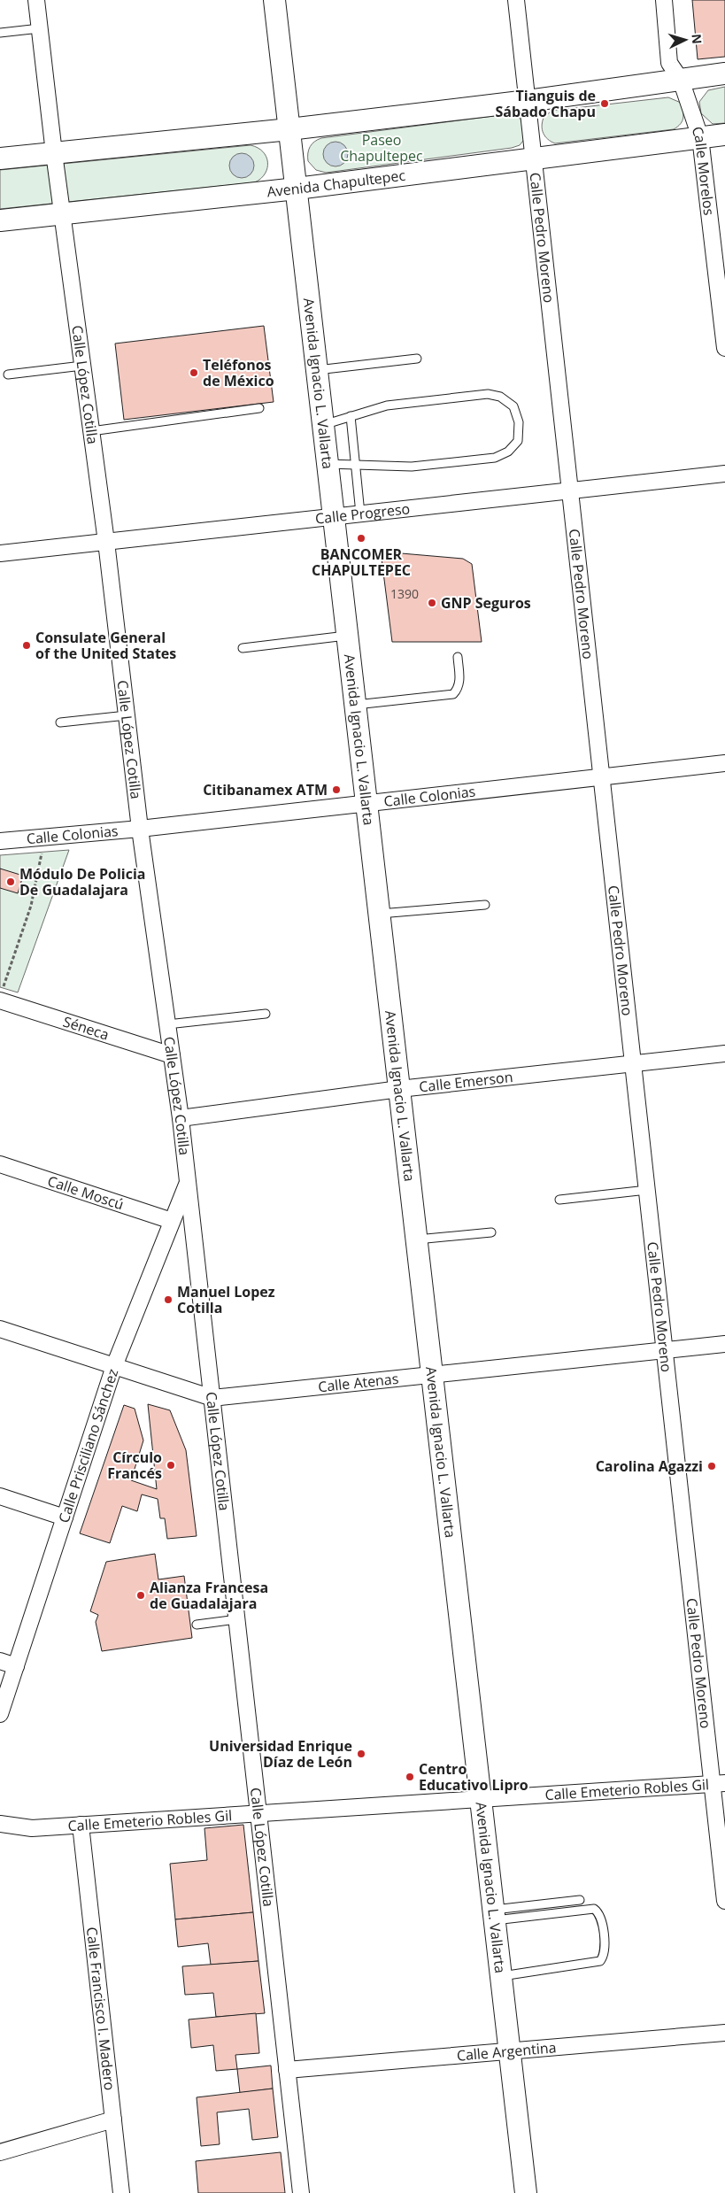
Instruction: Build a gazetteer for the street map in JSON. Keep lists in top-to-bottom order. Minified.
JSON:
{"streets":{"main road":["Avenida Chapultepec","Avenida Ignacio L. Vallarta"],"street":["Calle Morelos","Calle Pedro Moreno","Calle López Cotilla","Calle Progreso","Calle Colonias","Séneca","Calle Emerson","Calle Moscú","Calle Atenas","Calle Prisciliano Sánchez","Calle Emeterio Robles Gil","Calle Francisco I. Madero","Calle Argentina"]},"crossings":[["Calle Morelos","Avenida Chapultepec"],["Avenida Chapultepec","Calle Pedro Moreno"],["Avenida Chapultepec","Calle López Cotilla"],["Avenida Chapultepec","Avenida Ignacio L. Vallarta"],["Calle Pedro Moreno","Calle Progreso"],["Calle Pedro Moreno","Calle Colonias"],["Calle Pedro Moreno","Calle Emerson"],["Calle Pedro Moreno","Calle Atenas"],["Calle Pedro Moreno","Calle Emeterio Robles Gil"],["Calle López Cotilla","Calle Progreso"],["Calle López Cotilla","Calle Colonias"],["Calle López Cotilla","Séneca"],["Calle López Cotilla","Calle Emerson"],["Calle López Cotilla","Calle Atenas"],["Calle López Cotilla","Calle Prisciliano Sánchez"],["Calle López Cotilla","Calle Emeterio Robles Gil"],["Calle López Cotilla","Calle Argentina"],["Avenida Ignacio L. Vallarta","Calle Progreso"],["Avenida Ignacio L. Vallarta","Calle Colonias"],["Avenida Ignacio L. Vallarta","Calle Emerson"],["Avenida Ignacio L. Vallarta","Calle Atenas"],["Avenida Ignacio L. Vallarta","Calle Emeterio Robles Gil"],["Avenida Ignacio L. Vallarta","Calle Argentina"],["Calle Moscú","Calle Prisciliano Sánchez"],["Calle Atenas","Calle Prisciliano Sánchez"],["Calle Emeterio Robles Gil","Calle Francisco I. Madero"]],"parks":["Paseo Chapultepec"],"places":["Tianguis de Sábado Chapu","Teléfonos de México","BANCOMER CHAPULTEPEC","GNP Seguros","Consulate General of the United States","Citibanamex ATM","Módulo De Policia De Guadalajara","Manuel Lopez Cotilla","Círculo Francés","Carolina Agazzi","Alianza Francesa de Guadalajara","Universidad Enrique Díaz de León","Centro Educativo Lipro"],"house_numbers":["1390"],"north":"right"}
